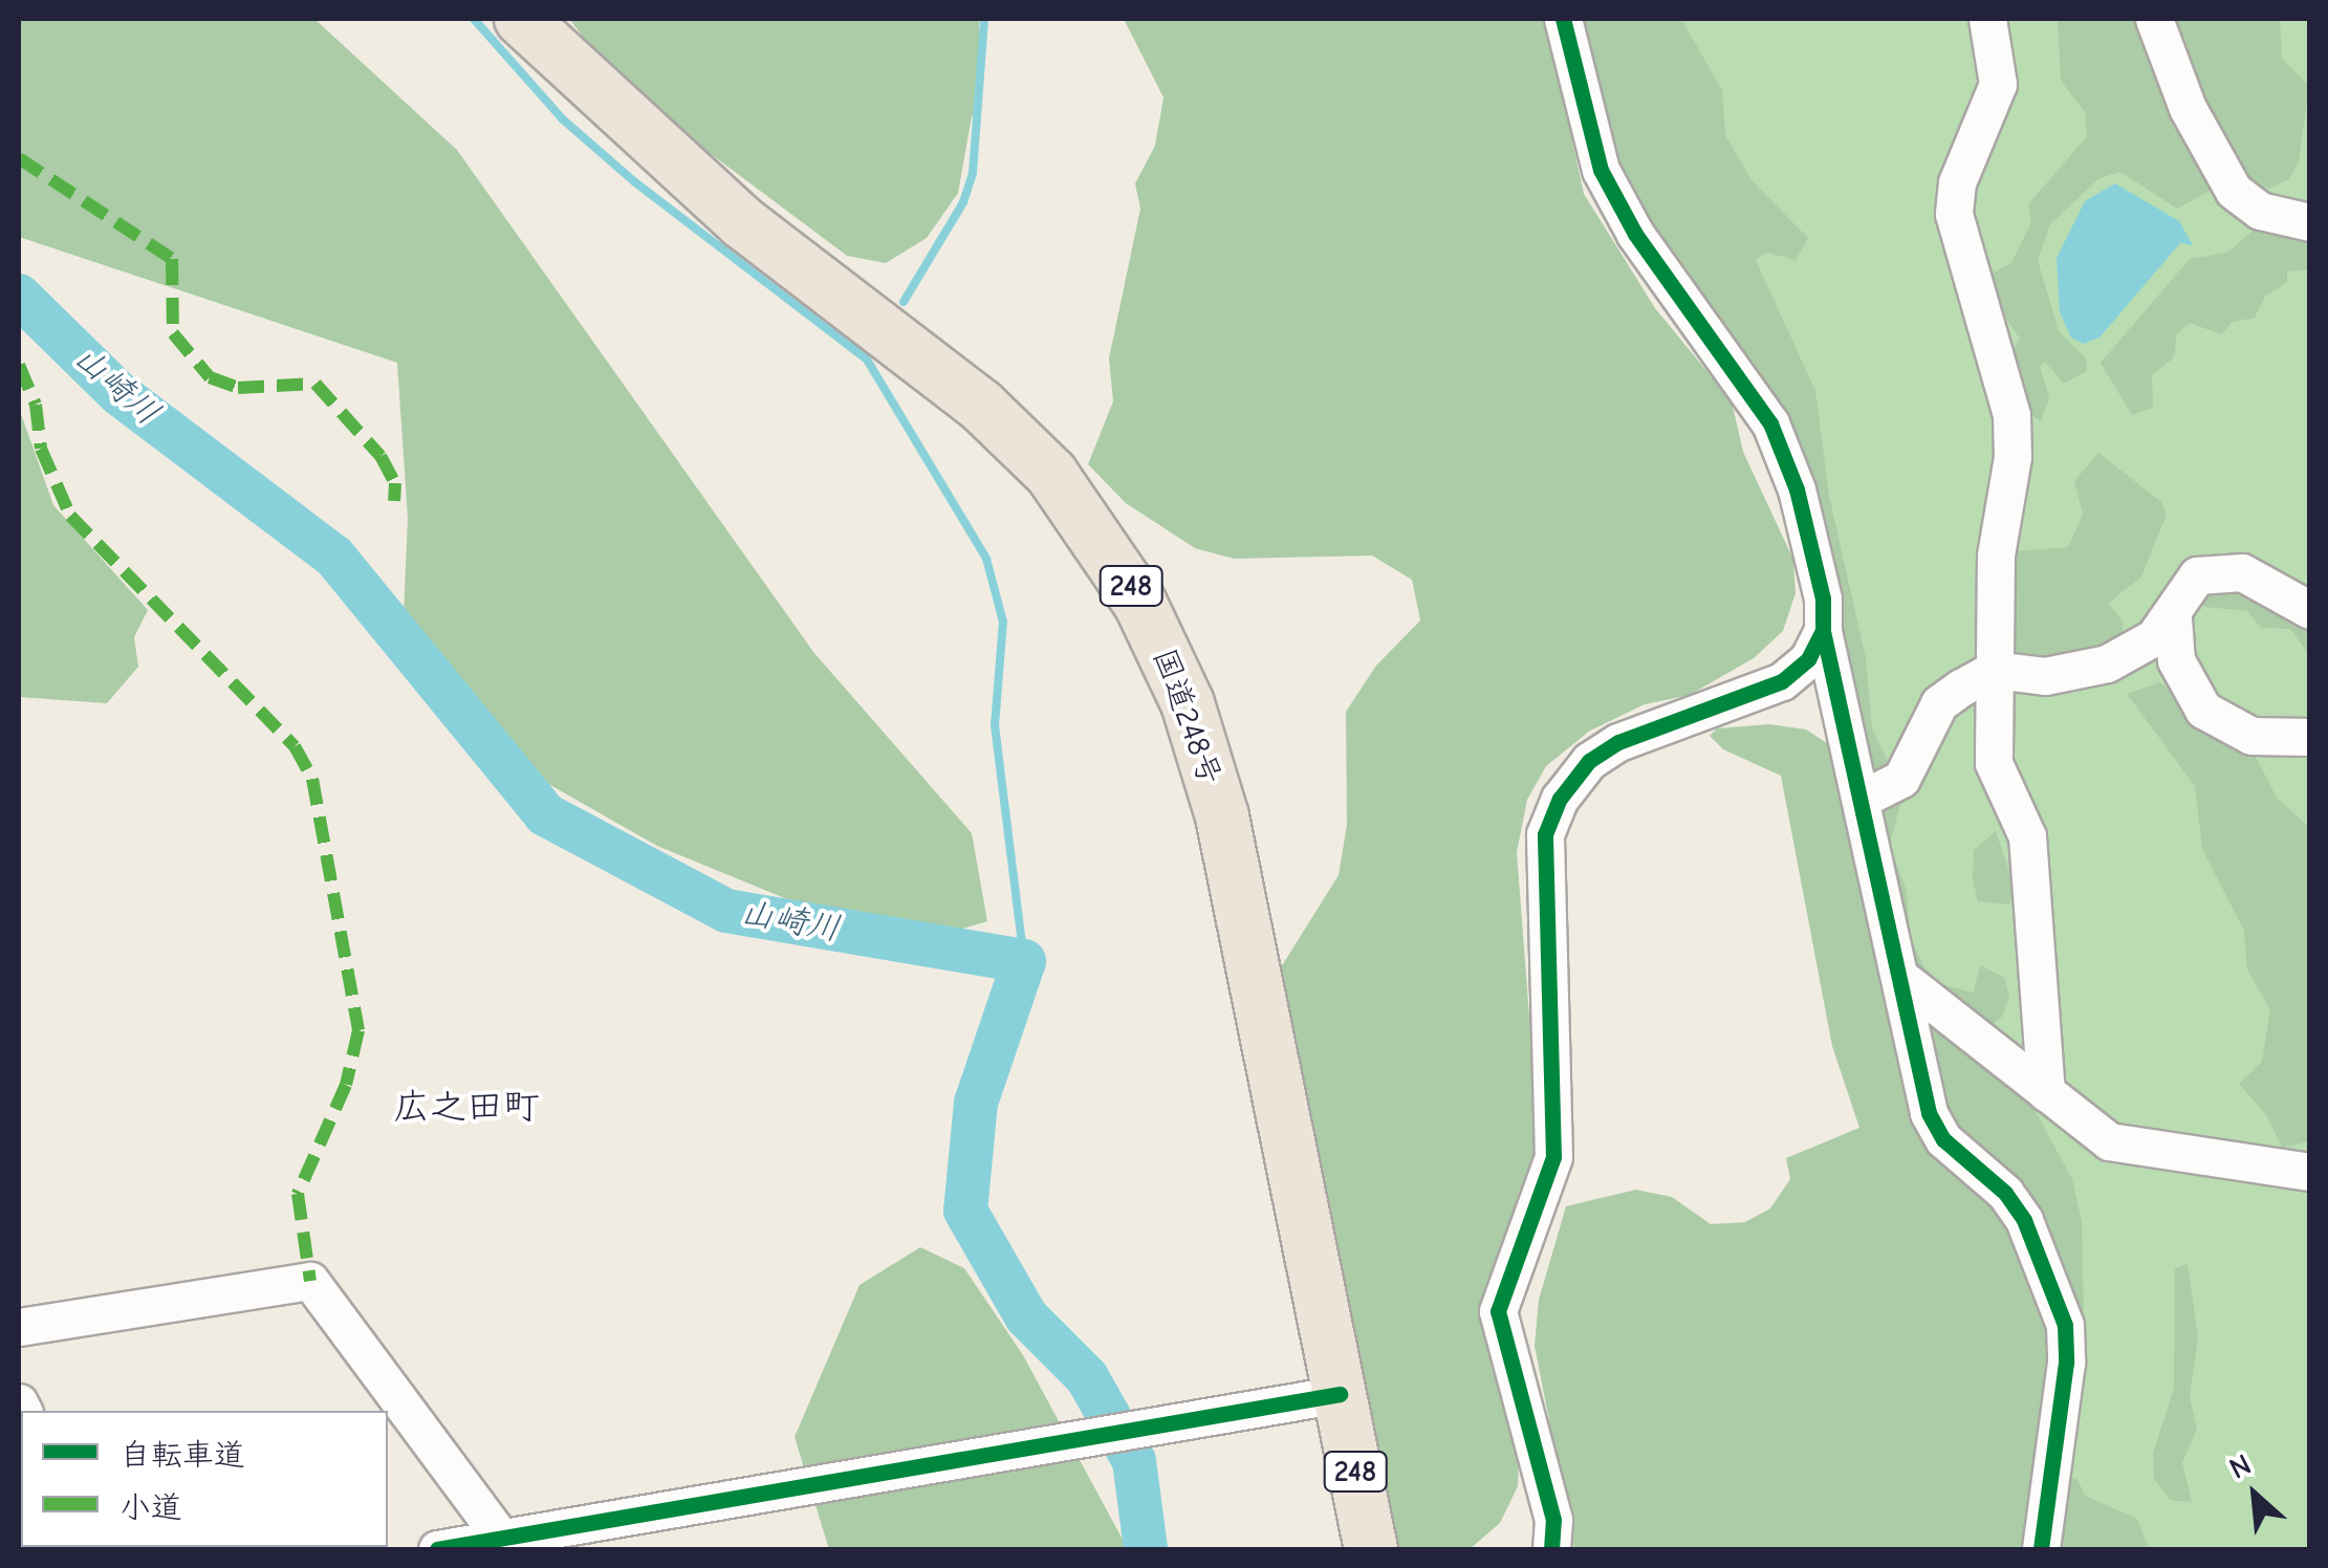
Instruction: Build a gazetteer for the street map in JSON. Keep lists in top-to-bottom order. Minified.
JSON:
{"streets":{"highway":["248","国道248号"]},"districts":["広之田町"],"water":["山崎川"],"legend":["自転車道","小道"],"north":"top left"}
